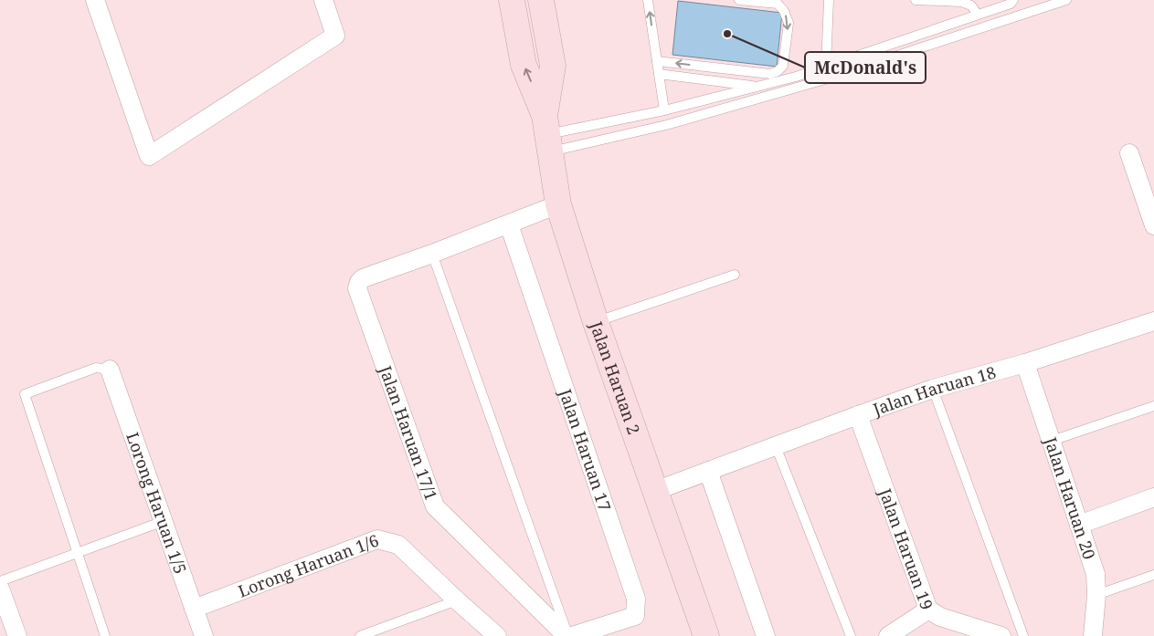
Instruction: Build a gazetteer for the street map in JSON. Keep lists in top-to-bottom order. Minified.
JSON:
{"streets":{"main road":["Jalan Haruan 2"],"street":["Jalan Haruan 18","Jalan Haruan 17/1","Jalan Haruan 17","Jalan Haruan 20","Lorong Haruan 1/5","Jalan Haruan 19","Lorong Haruan 1/6"]},"crossings":[["Jalan Haruan 2","Jalan Haruan 18"],["Jalan Haruan 18","Jalan Haruan 20"],["Jalan Haruan 18","Jalan Haruan 19"],["Lorong Haruan 1/5","Lorong Haruan 1/6"]],"places":["McDonald's"]}
